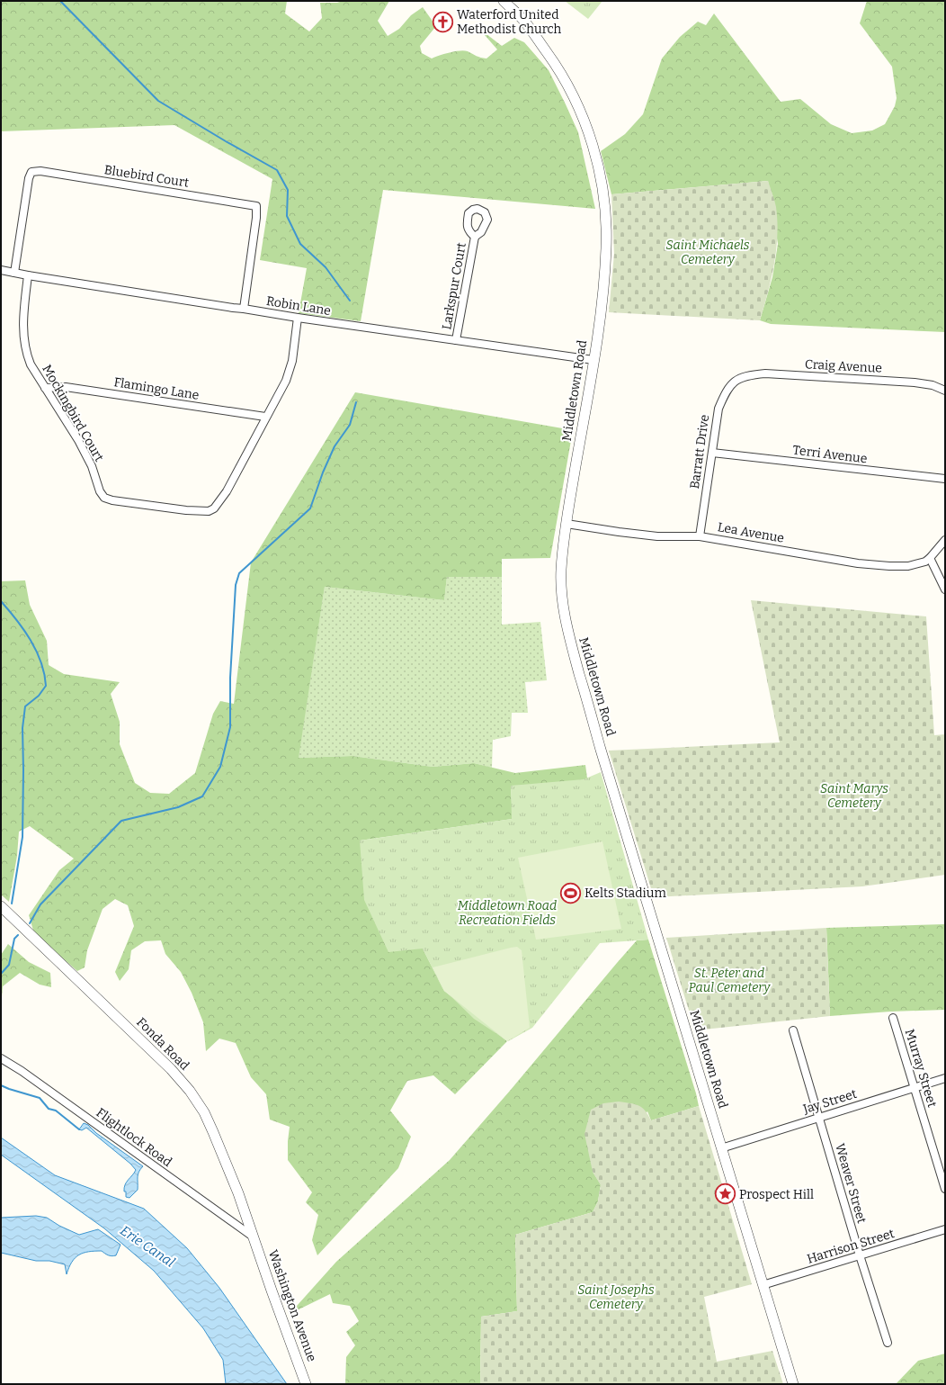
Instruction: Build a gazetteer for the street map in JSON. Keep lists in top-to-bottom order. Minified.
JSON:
{"streets":{"street":["Bluebird Court","Larkspur Court","Robin Lane","Craig Avenue","Flamingo Lane","Middletown Road","Mockingbird Court","Barratt Drive","Terri Avenue","Lea Avenue","Fonda Road","Murray Street","Jay Street","Flightlock Road","Weaver Street","Harrison Street","Washington Avenue"]},"crossings":[["Bluebird Court","Robin Lane"],["Larkspur Court","Robin Lane"],["Robin Lane","Middletown Road"],["Robin Lane","Mockingbird Court"],["Craig Avenue","Barratt Drive"],["Flamingo Lane","Mockingbird Court"],["Middletown Road","Lea Avenue"],["Middletown Road","Jay Street"],["Middletown Road","Harrison Street"],["Barratt Drive","Terri Avenue"],["Barratt Drive","Lea Avenue"],["Fonda Road","Flightlock Road"],["Fonda Road","Washington Avenue"],["Murray Street","Jay Street"],["Jay Street","Weaver Street"],["Flightlock Road","Washington Avenue"],["Weaver Street","Harrison Street"]],"water":["Erie Canal"],"parks":["Saint Michaels Cemetery","Saint Marys Cemetery","Middletown Road Recreation Fields","St. Peter and Paul Cemetery","Saint Josephs Cemetery"],"places":{"church":["Waterford United Methodist Church"],"sports":["Kelts Stadium"],"place":["Prospect Hill"]}}
